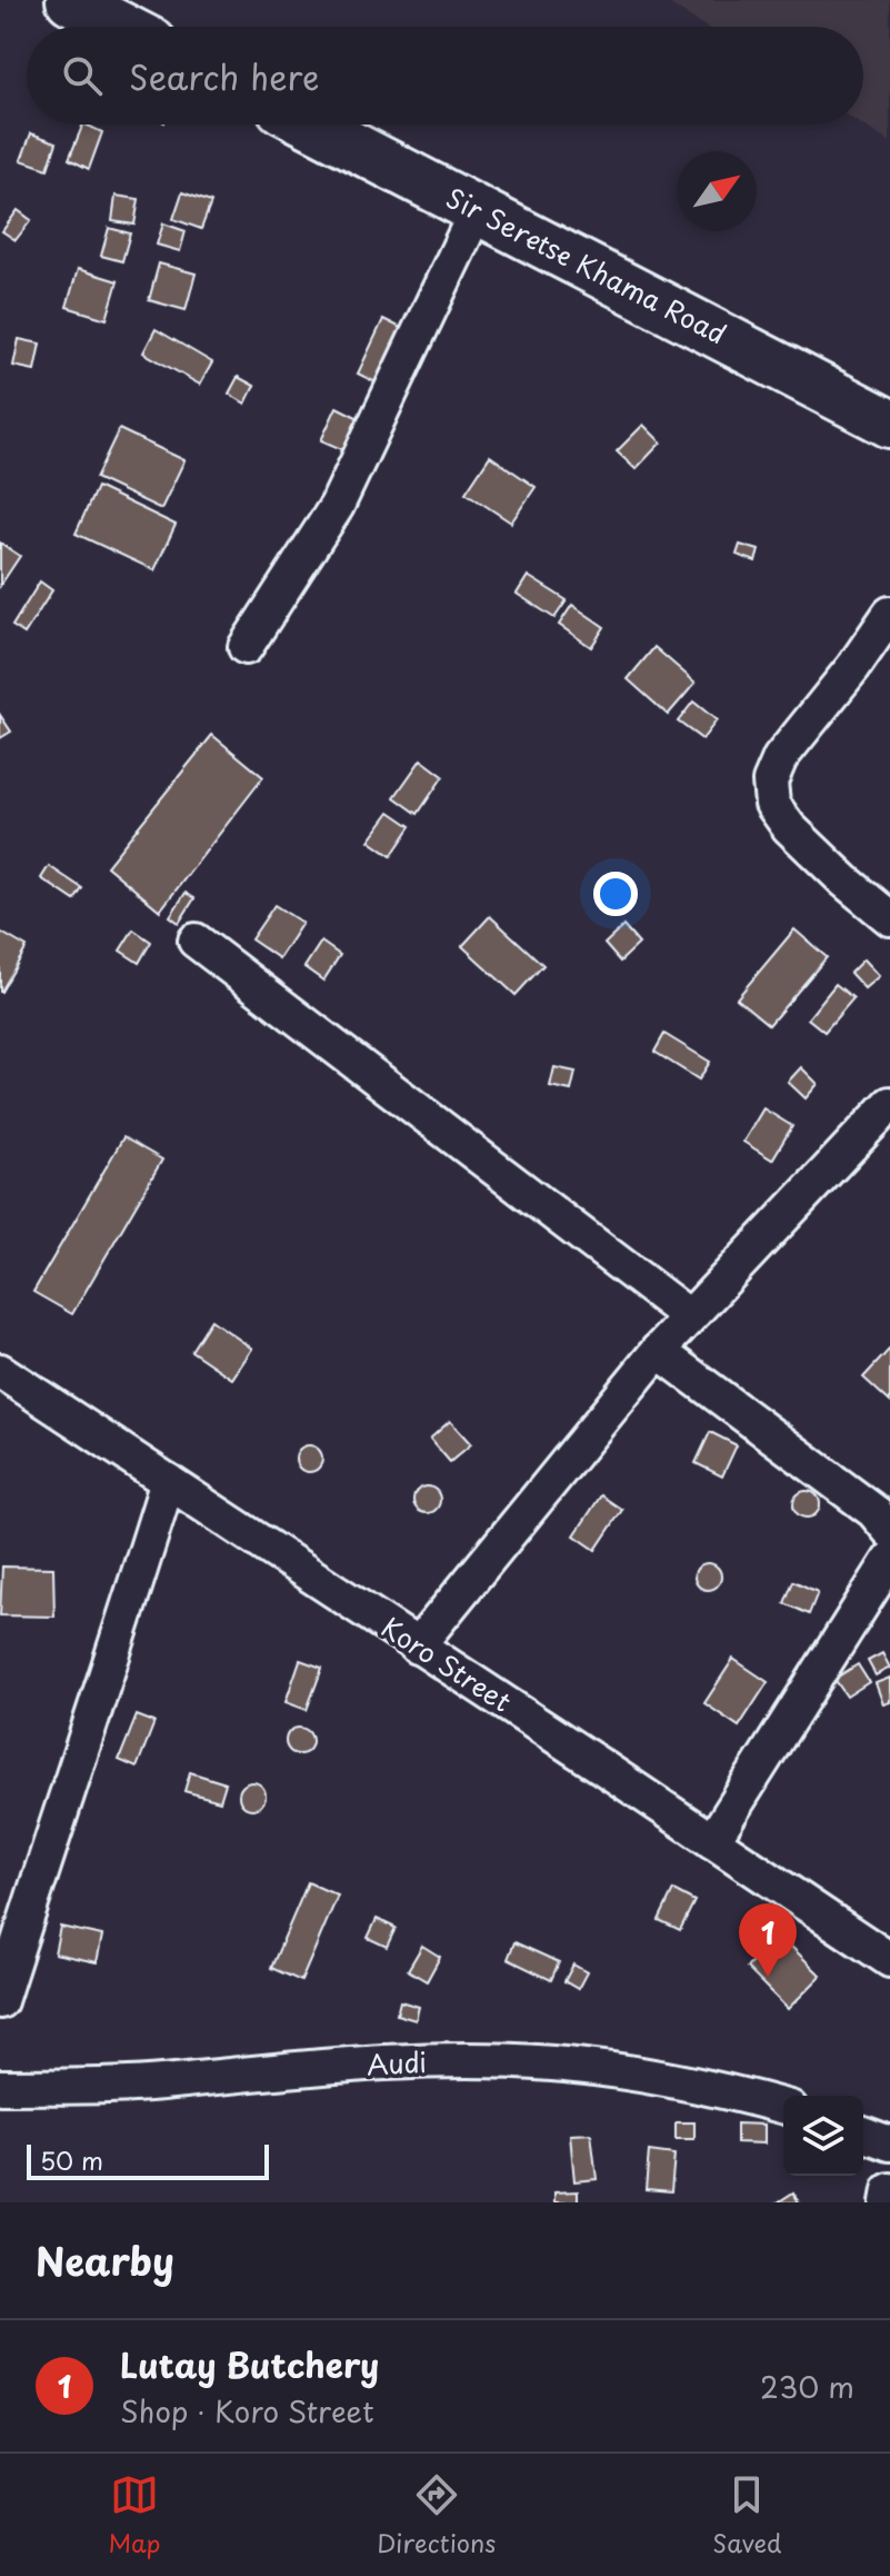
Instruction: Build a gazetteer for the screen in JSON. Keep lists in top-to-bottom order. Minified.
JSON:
{"streets":{"main road":["Sir Seretse Khama Road"],"street":["Koro Street","Audi"]},"scale_bar":"50 m","north":"top right","page":{"search":"Search here","pins":"1","scale":"50 m","heading":"Nearby","list":[{"mark":"1","name":"Lutay Butchery","note":"Shop · Koro Street","value":"230 m"}],"nav":["Map","Directions","Saved"]}}
